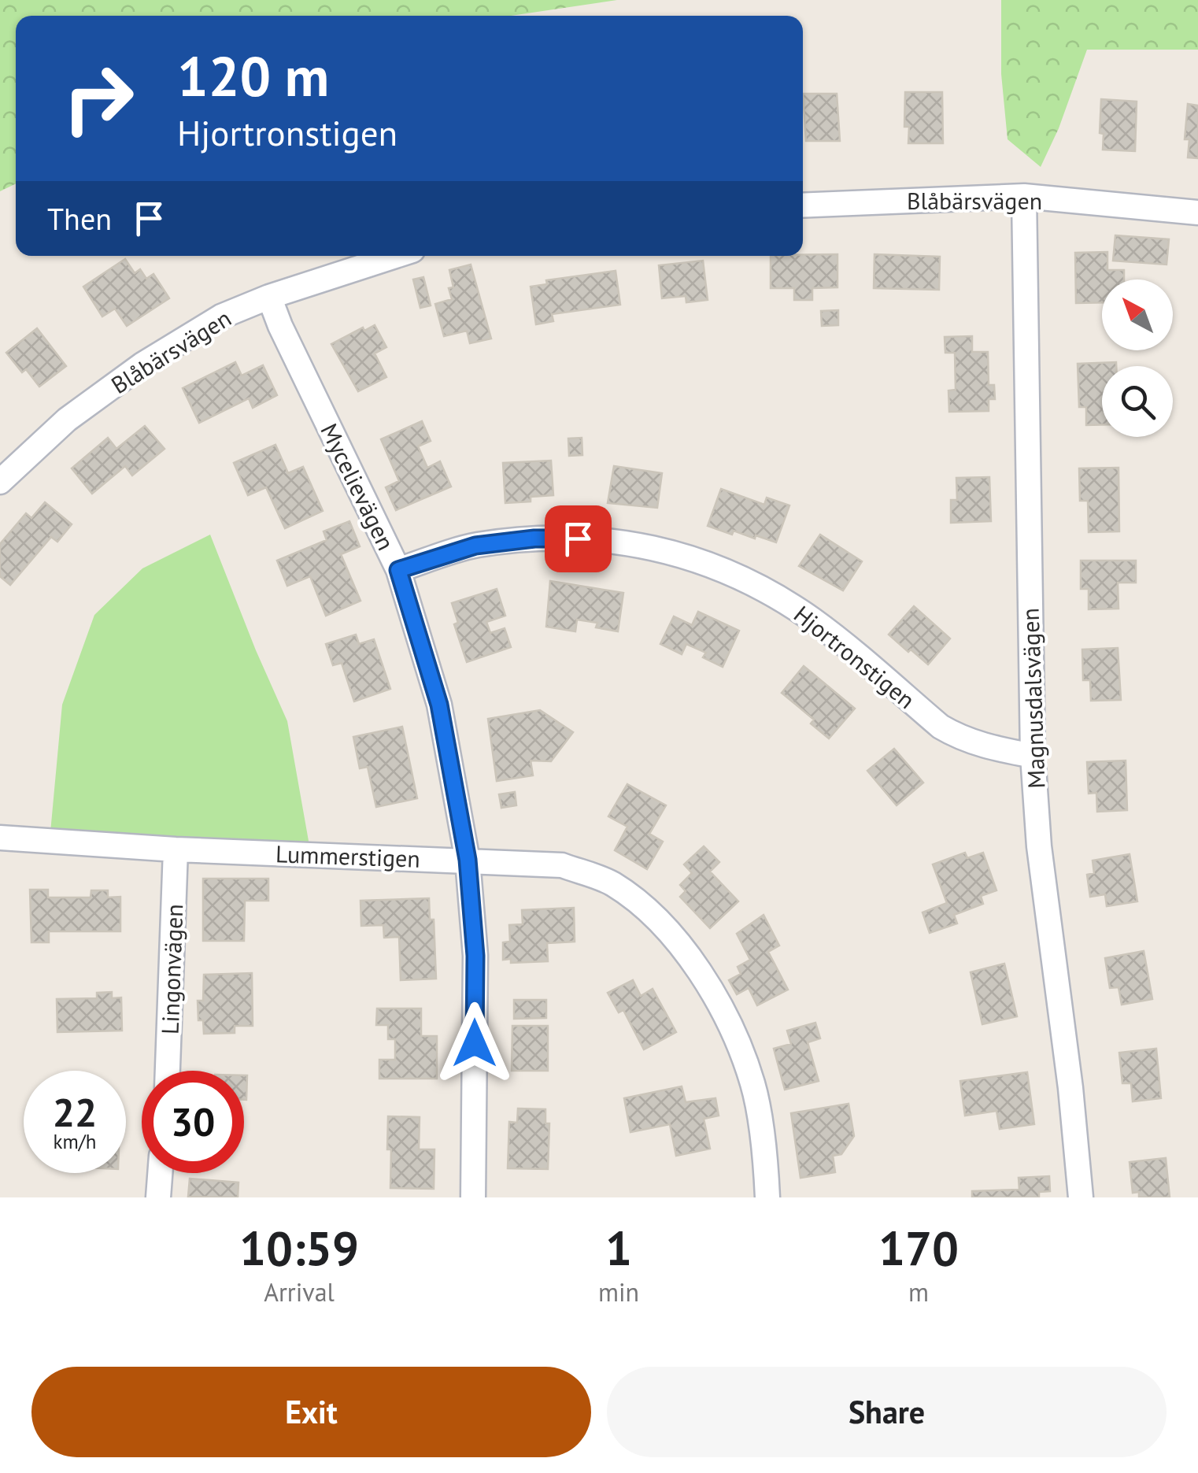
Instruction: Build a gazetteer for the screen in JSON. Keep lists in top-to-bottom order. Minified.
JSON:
{"streets":{"street":["Blåbärsvägen","Mycelievägen","Hjortronstigen","Magnusdalsvägen","Lummerstigen","Lingonvägen"]},"crossings":[["Blåbärsvägen","Mycelievägen"],["Blåbärsvägen","Magnusdalsvägen"],["Mycelievägen","Hjortronstigen"],["Mycelievägen","Lummerstigen"],["Hjortronstigen","Magnusdalsvägen"],["Lummerstigen","Lingonvägen"]],"north":"top left","page":{"turn":["120 m","Hjortronstigen"],"then":"Then","speed":"22 km/h","limit":"30","eta":["10:59","Arrival","1","min","170","m"],"buttons":["Exit","Share"]}}
